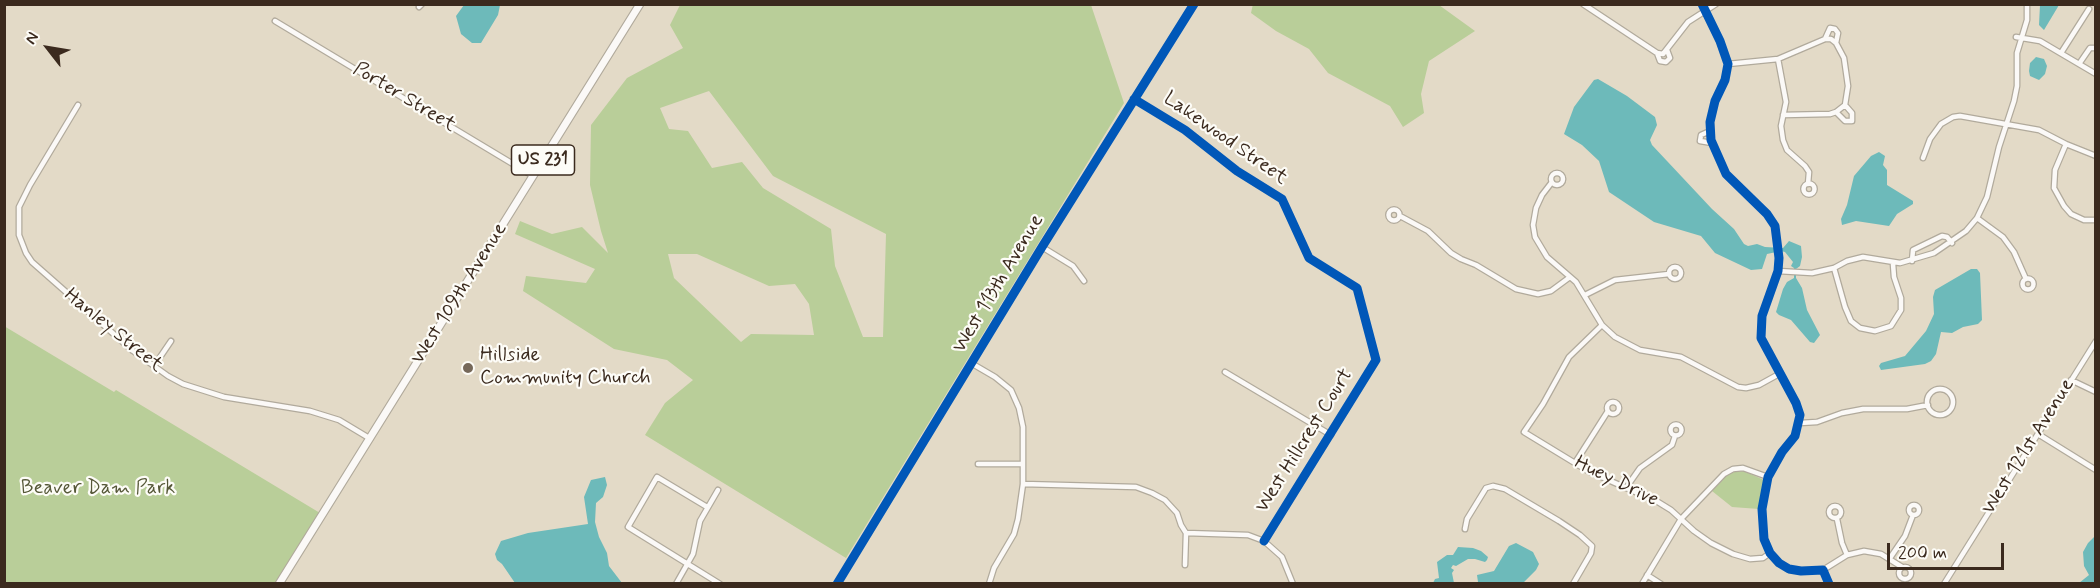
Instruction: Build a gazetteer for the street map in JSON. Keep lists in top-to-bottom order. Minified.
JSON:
{"streets":{"main road":["US 231","West 109th Avenue"],"street":["Porter Street","Lakewood Street","West 113th Avenue","Hanley Street","West Hillcrest Court","West 121st Avenue","Huey Drive"]},"crossings":[["Porter Street","West 109th Avenue"],["Lakewood Street","West 113th Avenue"],["Lakewood Street","West Hillcrest Court"],["West 109th Avenue","Hanley Street"]],"parks":["Beaver Dam Park"],"places":["Hillside Community Church"],"scale_bar":"200 m","north":"top left"}
